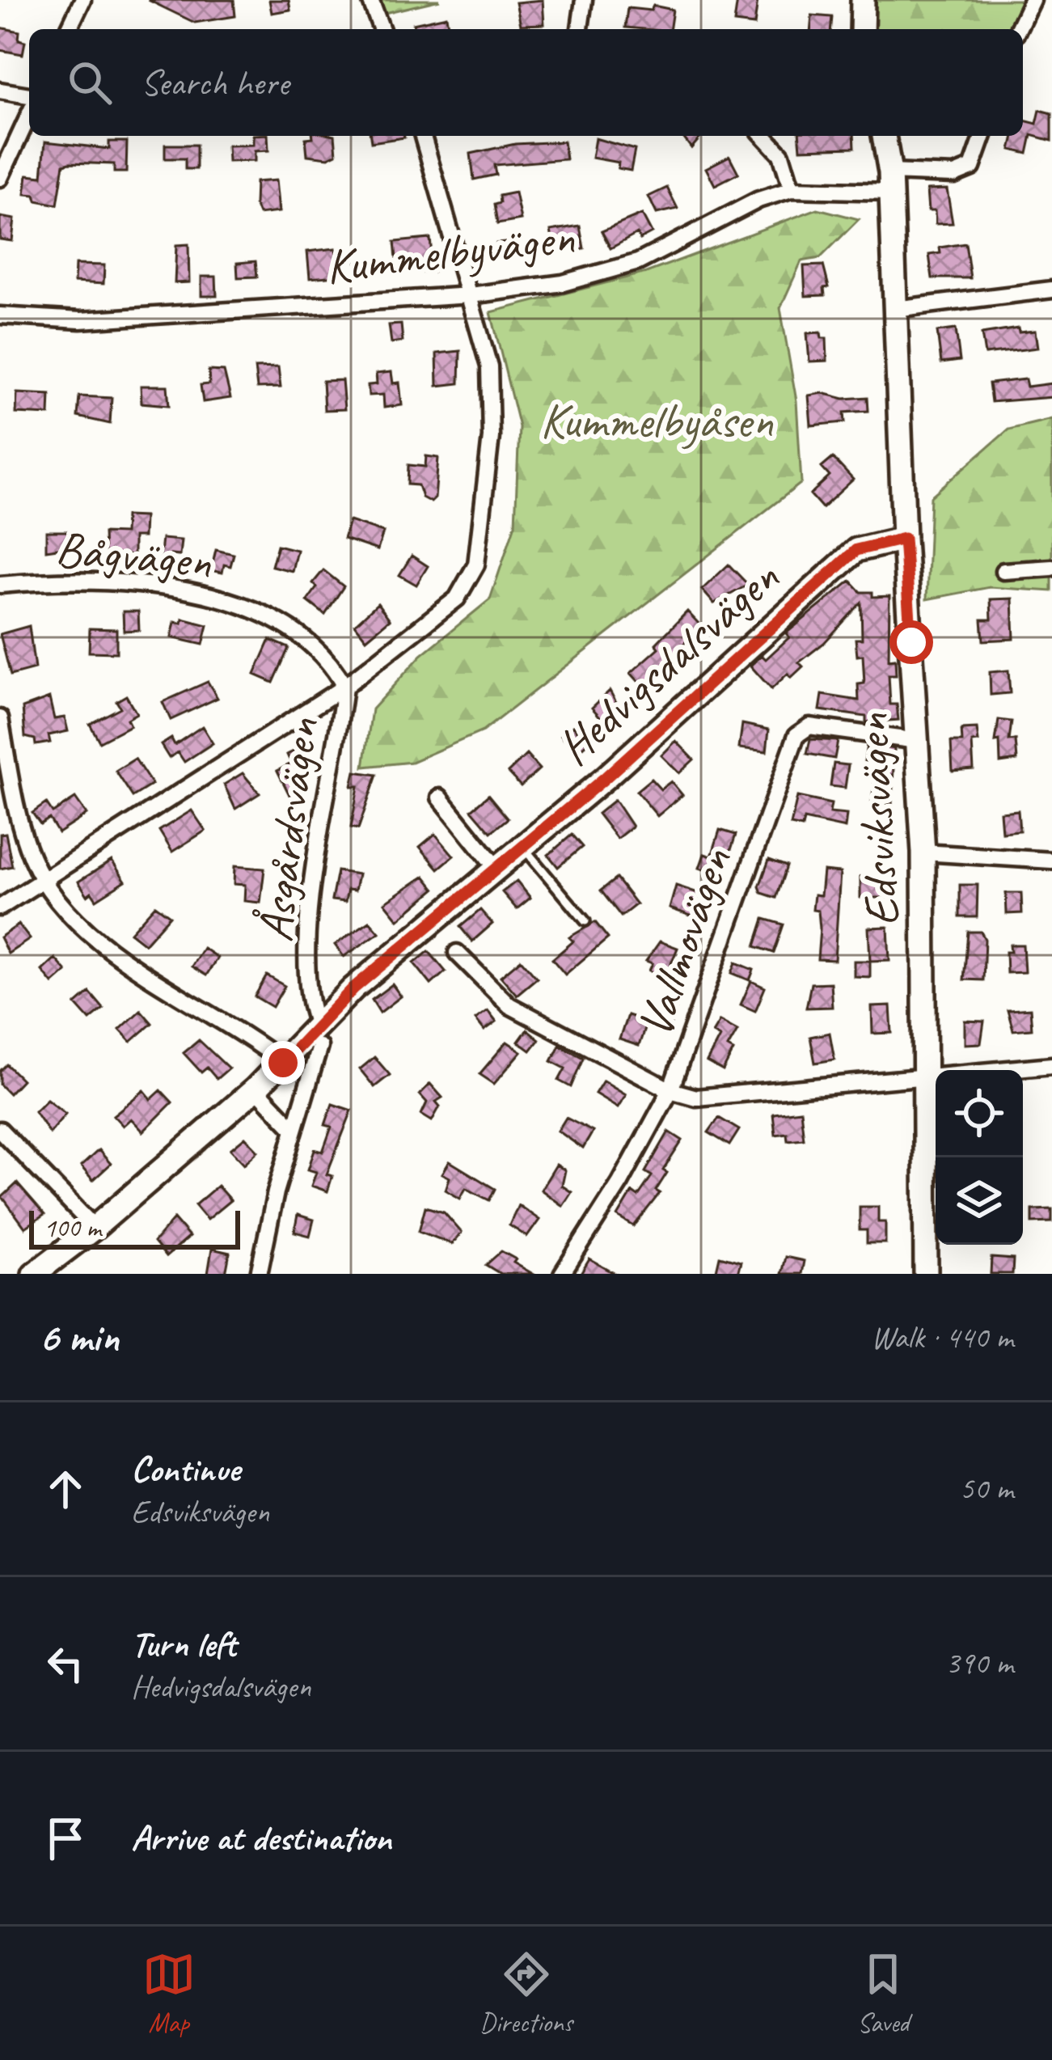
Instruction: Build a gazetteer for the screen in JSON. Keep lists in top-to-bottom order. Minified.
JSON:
{"streets":{"street":["Kummelbyvägen","Bågvägen","Hedvigsdalsvägen","Edsviksvägen","Åsgårdsvägen","Vallmovägen"]},"crossings":[["Kummelbyvägen","Edsviksvägen"],["Kummelbyvägen","Åsgårdsvägen"],["Bågvägen","Åsgårdsvägen"],["Hedvigsdalsvägen","Edsviksvägen"],["Hedvigsdalsvägen","Åsgårdsvägen"],["Edsviksvägen","Vallmovägen"]],"parks":["Kummelbyåsen"],"scale_bar":"100 m","page":{"search":"Search here","scale":"100 m","heading":["6 min","Walk · 440 m"],"list":[["Continue","Edsviksvägen","50 m"],["Turn left","Hedvigsdalsvägen","390 m"],"Arrive at destination"],"nav":["Map","Directions","Saved"]}}
